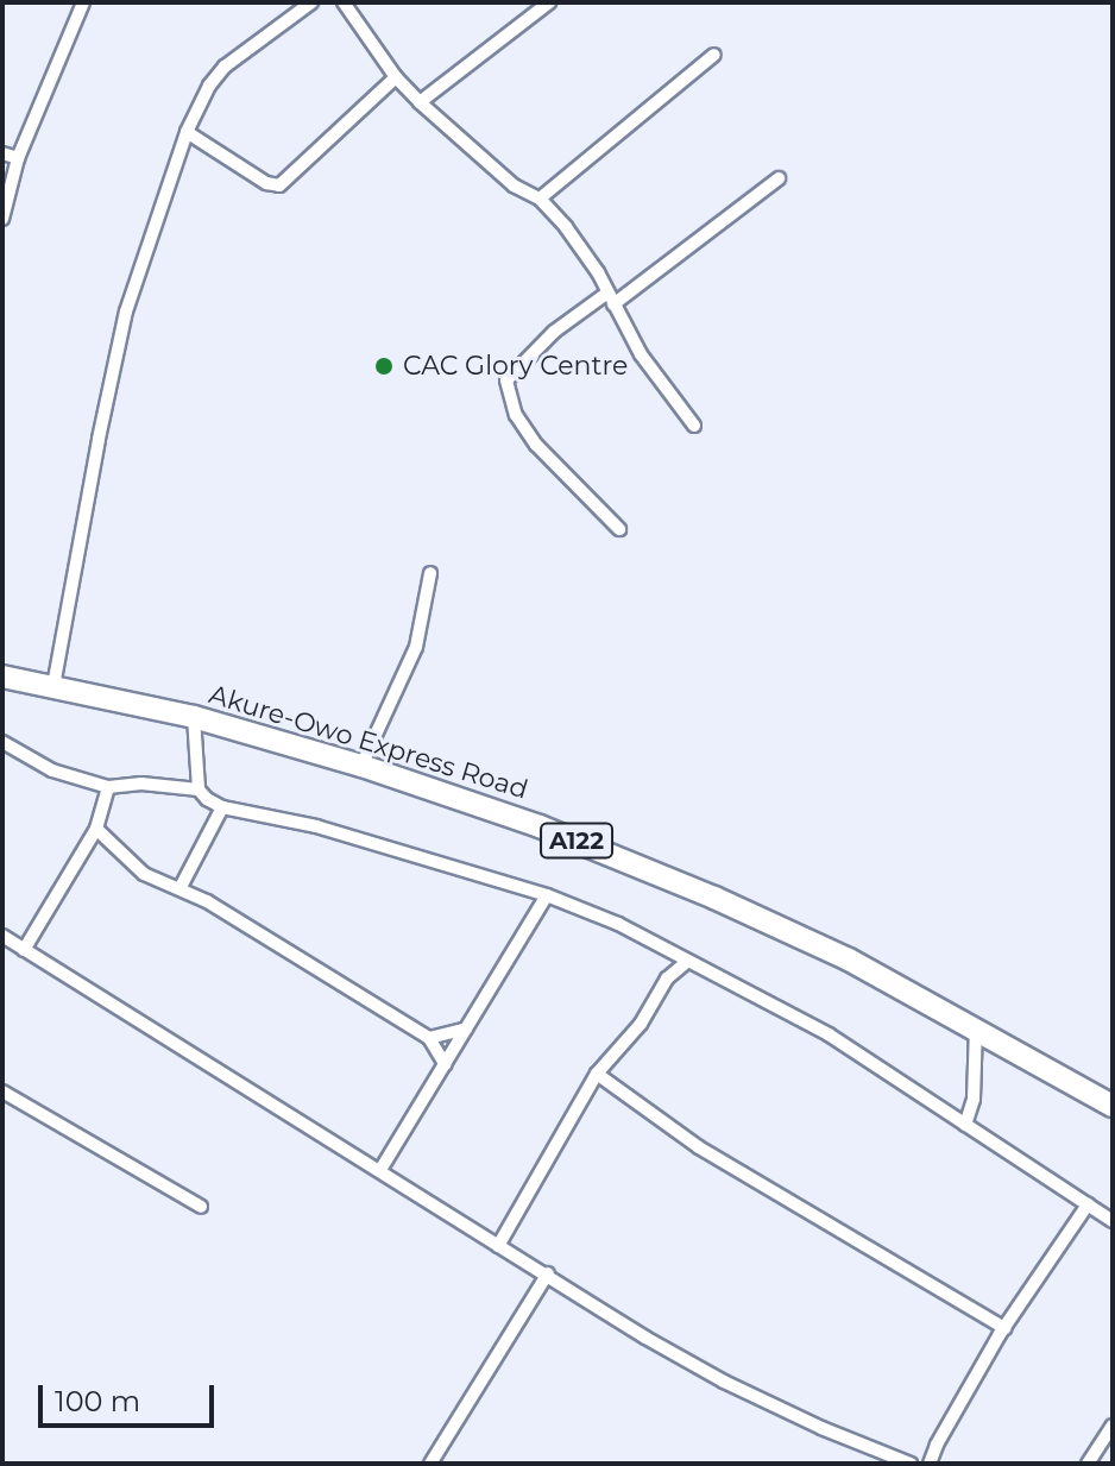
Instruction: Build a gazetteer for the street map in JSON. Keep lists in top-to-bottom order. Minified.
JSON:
{"streets":{"highway":["Akure-Owo Express Road","A122"]},"places":["CAC Glory Centre"],"scale_bar":"100 m"}
